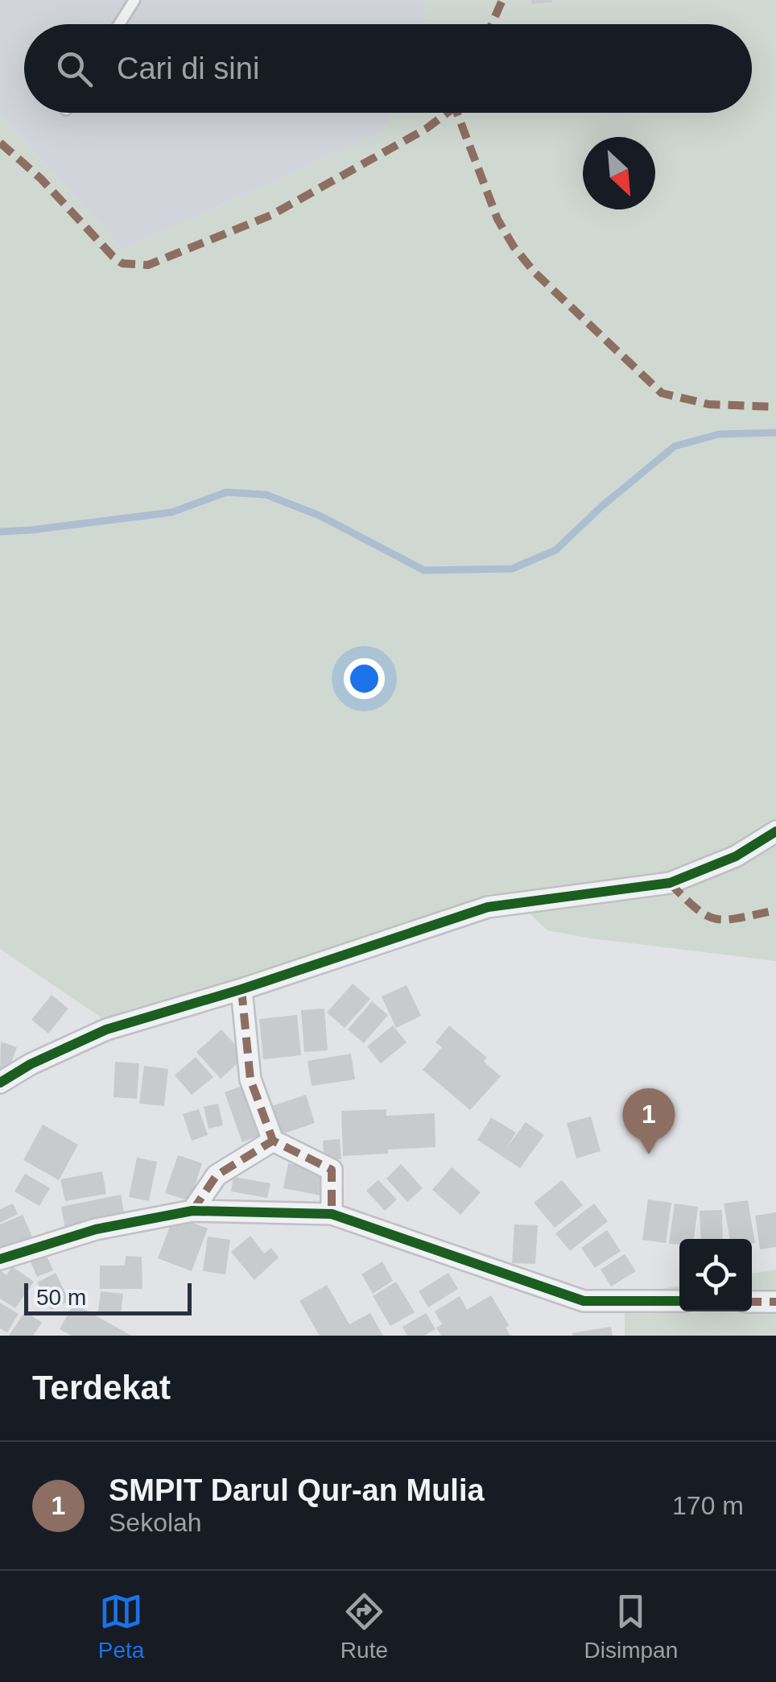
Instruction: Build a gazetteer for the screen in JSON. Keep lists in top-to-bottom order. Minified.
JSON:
{"scale_bar":"50 m","north":"bottom right","page":{"search":"Cari di sini","pins":"1","scale":"50 m","heading":"Terdekat","list":[{"mark":"1","name":"SMPIT Darul Qur-an Mulia","note":"Sekolah","value":"170 m"}],"nav":["Peta","Rute","Disimpan"]}}
